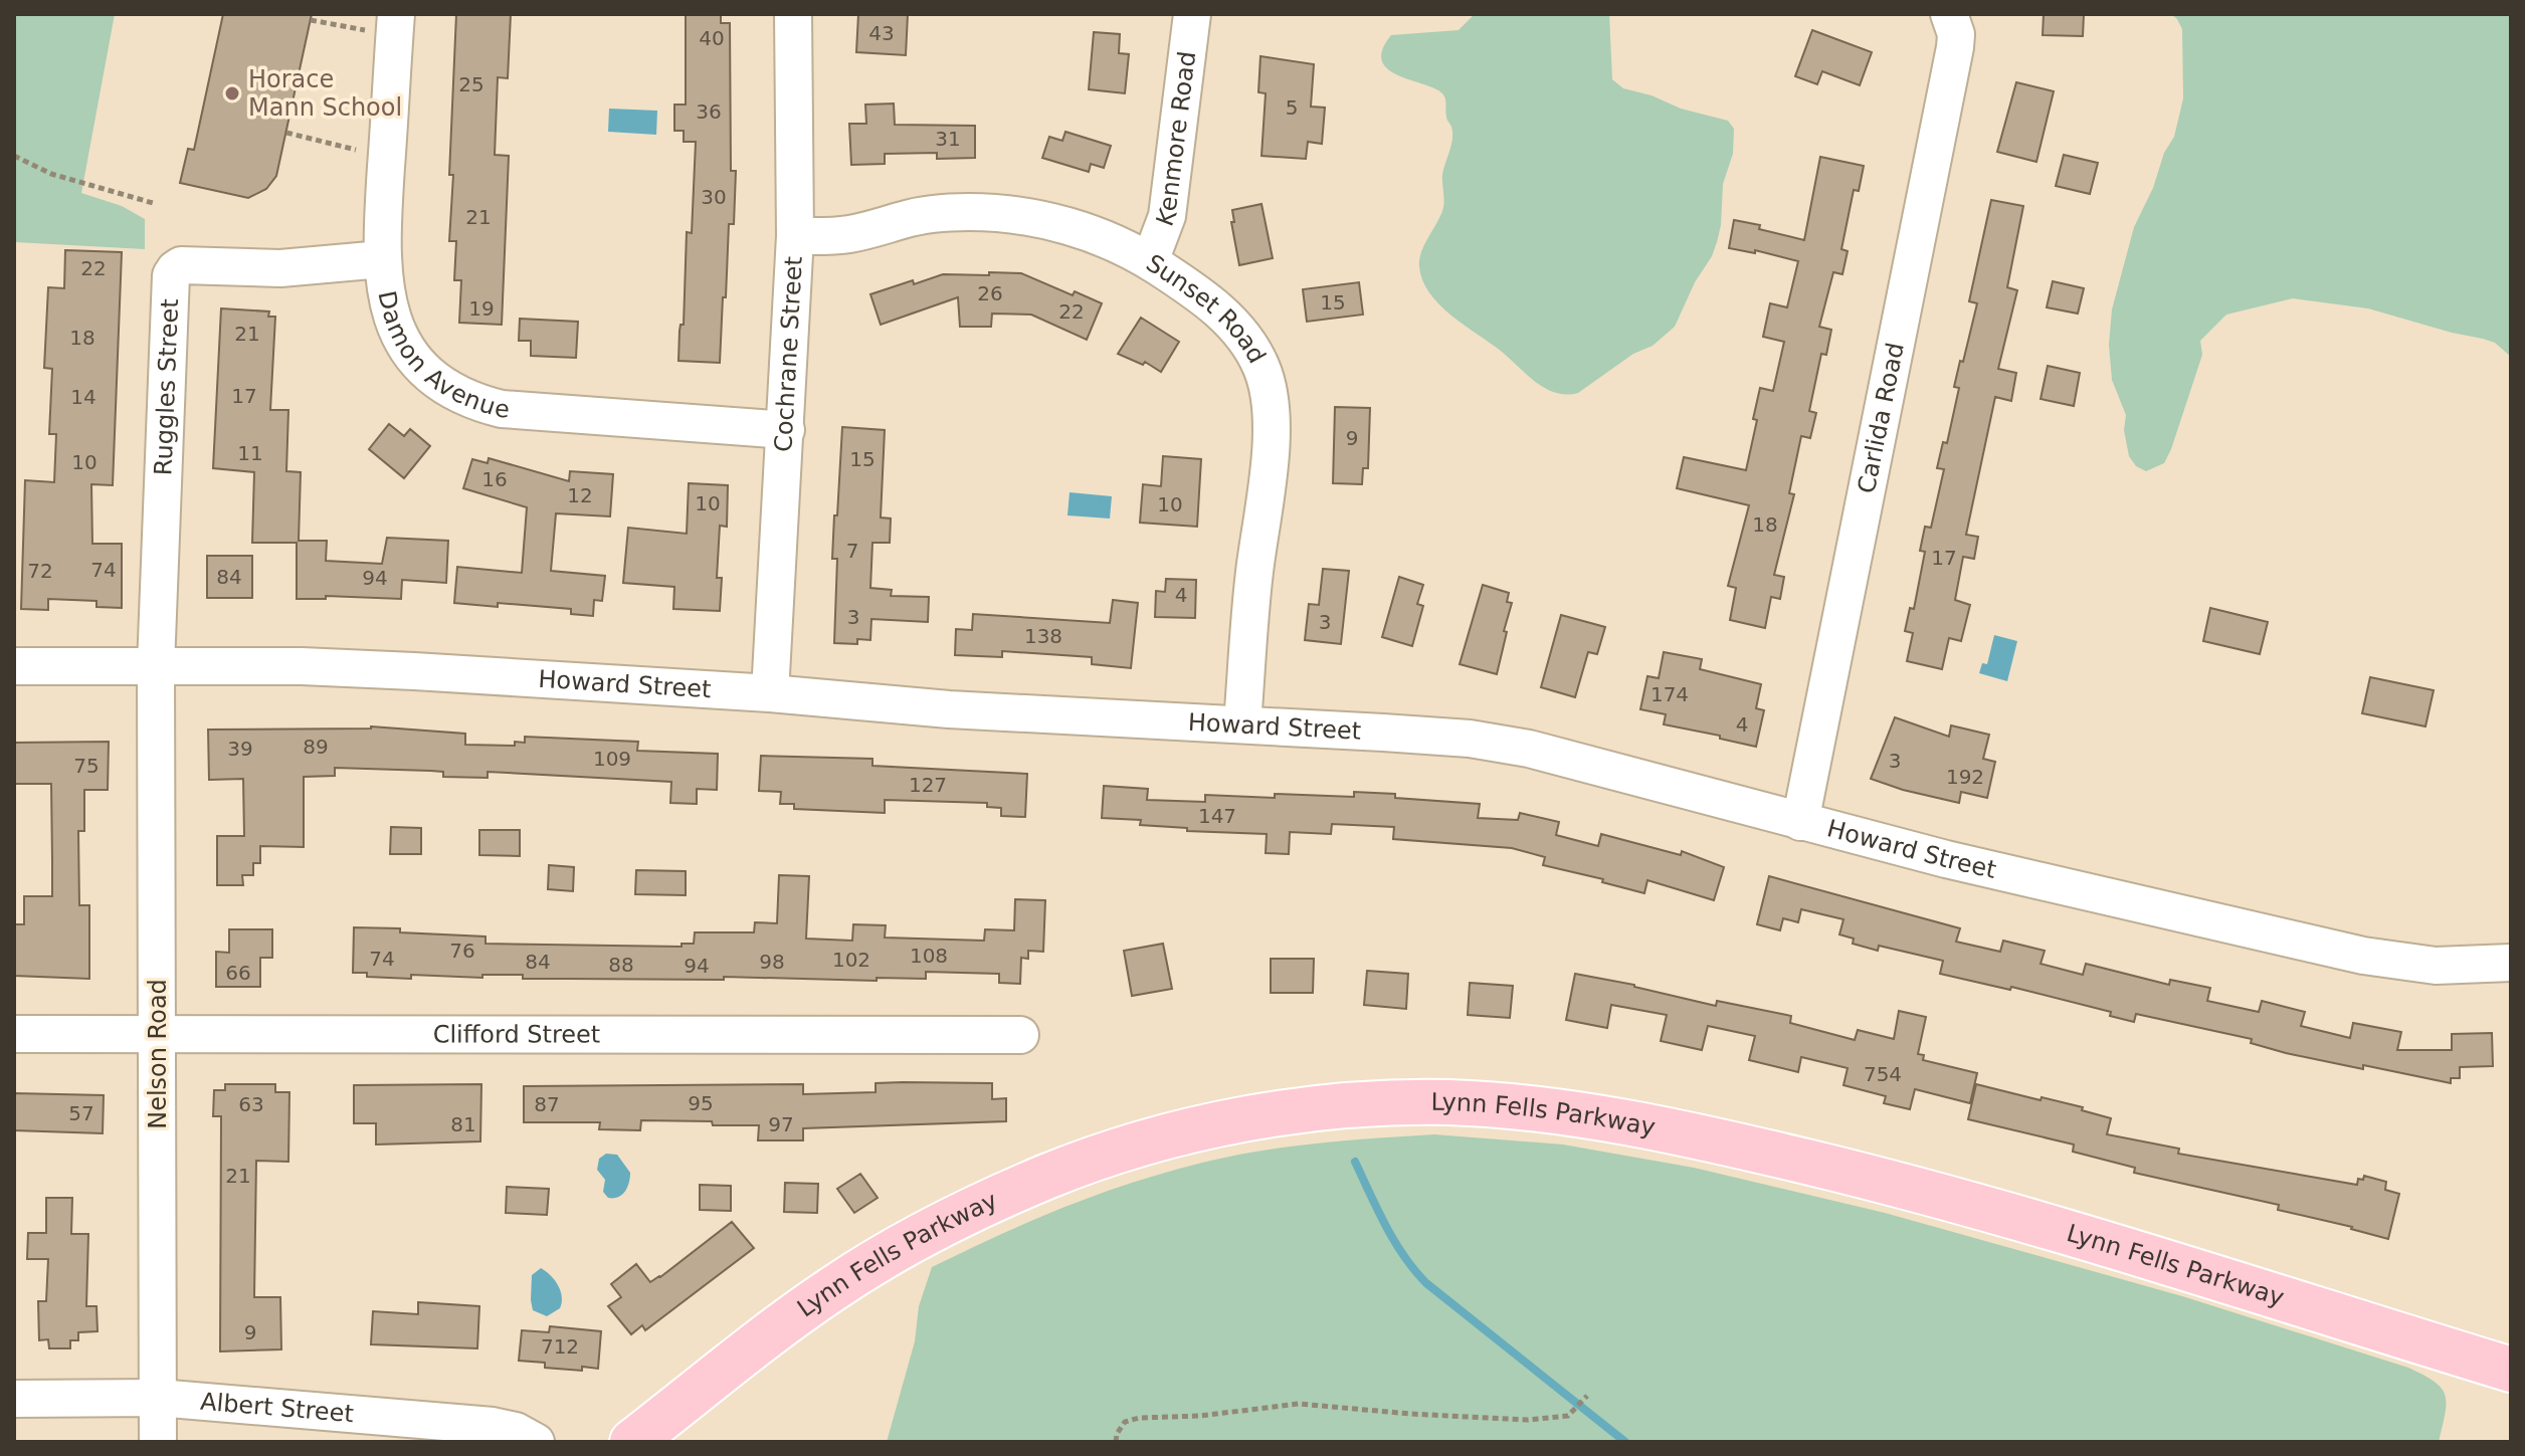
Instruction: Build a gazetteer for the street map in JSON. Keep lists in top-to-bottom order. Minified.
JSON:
{"streets":{"main road":["Lynn Fells Parkway"],"street":["Kenmore Road","Sunset Road","Damon Avenue","Cochrane Street","Ruggles Street","Carlida Road","Howard Street","Clifford Street","Nelson Road","Albert Street"]},"crossings":[["Kenmore Road","Sunset Road"],["Sunset Road","Cochrane Street"],["Sunset Road","Howard Street"],["Damon Avenue","Cochrane Street"],["Damon Avenue","Ruggles Street"],["Cochrane Street","Howard Street"],["Ruggles Street","Howard Street"],["Ruggles Street","Nelson Road"],["Carlida Road","Howard Street"],["Howard Street","Nelson Road"],["Clifford Street","Nelson Road"],["Nelson Road","Albert Street"]],"places":["Horace Mann School"],"house_numbers":["43","40","25","5","36","31","30","21","22","26","15","19","22","21","18","17","14","9","11","15","10","16","12","10","10","18","7","17","74","72","84","94","4","3","3","138","174","4","89","39","109","3","75","192","127","147","76","108","74","102","84","98","88","94","66","754","95","63","87","57","81","97","21","9","712"]}
